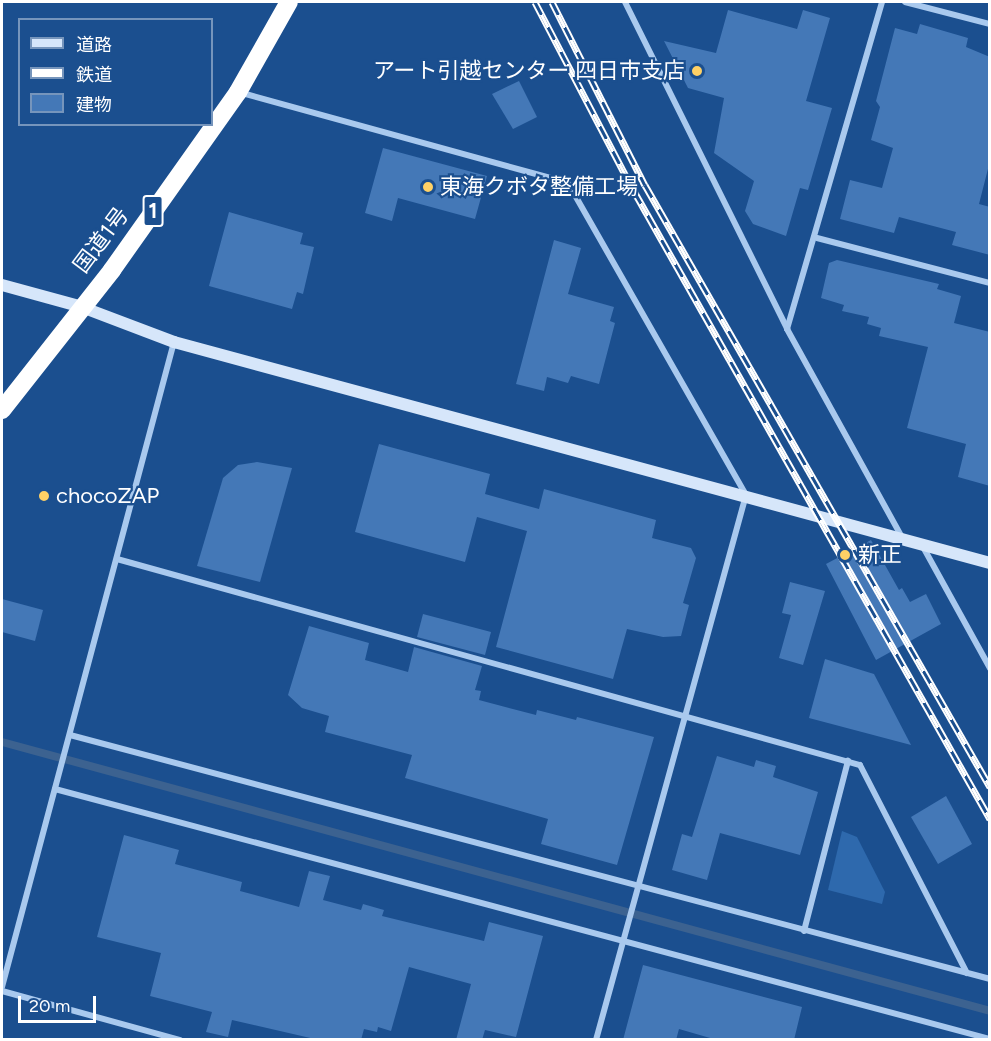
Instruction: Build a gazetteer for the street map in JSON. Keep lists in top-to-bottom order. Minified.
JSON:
{"streets":{"highway":["1","国道1号"]},"places":["アート引越センター 四日市支店","東海クボタ整備工場","chocoZAP","新正"],"legend":["道路","鉄道","建物"],"scale_bar":"20 m"}
